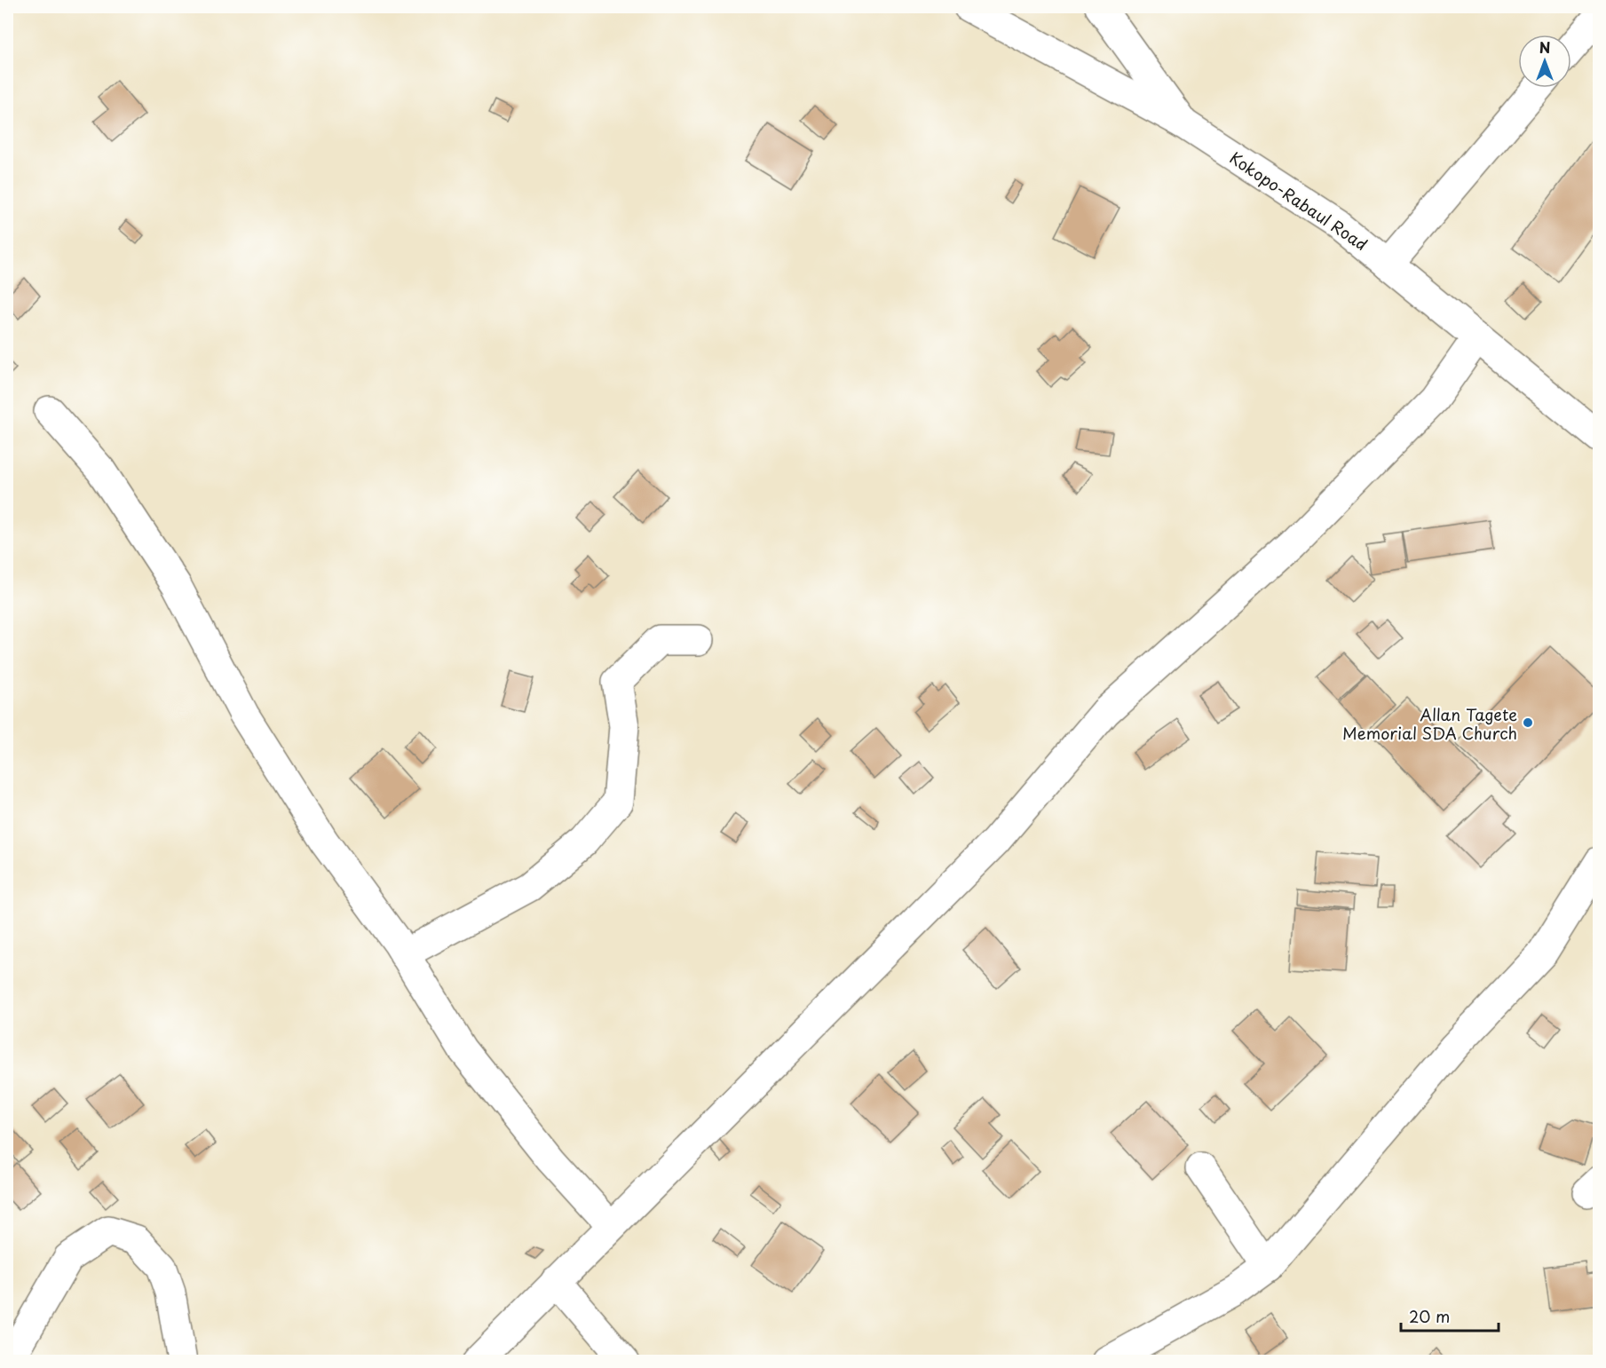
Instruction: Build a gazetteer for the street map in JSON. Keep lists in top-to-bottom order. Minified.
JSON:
{"streets":{"street":["Kokopo-Rabaul Road"]},"places":["Allan Tagete Memorial SDA Church"],"scale_bar":"20 m","north":"top"}
